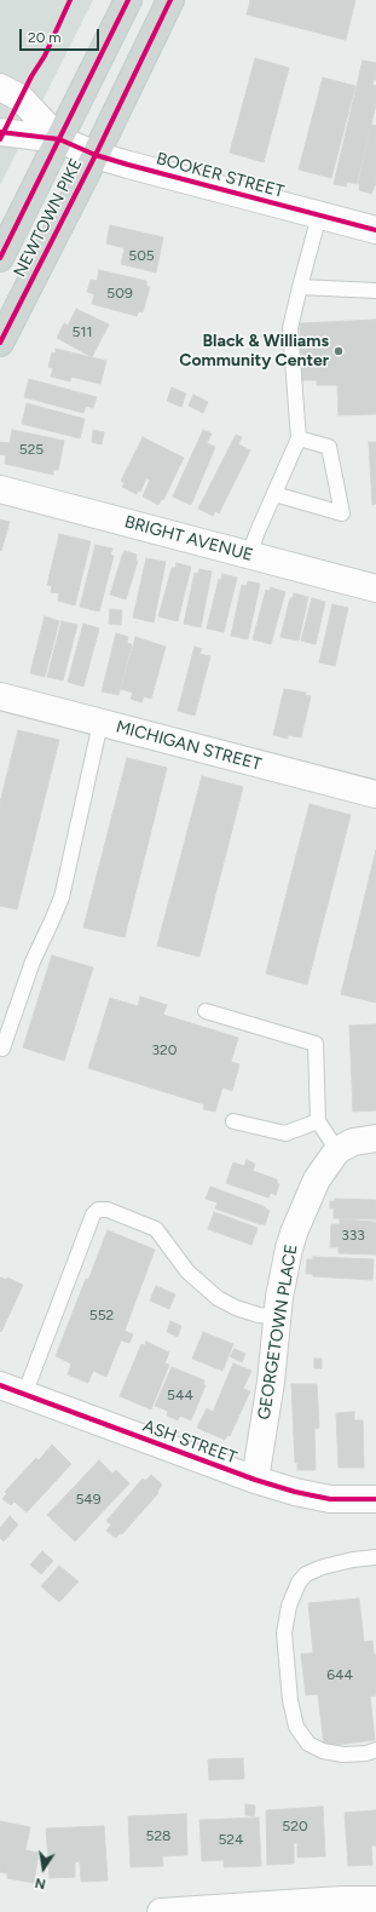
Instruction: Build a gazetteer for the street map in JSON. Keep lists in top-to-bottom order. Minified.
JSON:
{"streets":{"main road":["NEWTOWN PIKE"],"street":["BOOKER STREET","BRIGHT AVENUE","MICHIGAN STREET","GEORGETOWN PLACE","ASH STREET"]},"crossings":[["BOOKER STREET","NEWTOWN PIKE"],["GEORGETOWN PLACE","ASH STREET"]],"places":["Black & Williams Community Center"],"house_numbers":["505","509","511","525","320","333","552","544","549","644","520","528","524"],"scale_bar":"20 m","north":"bottom"}
